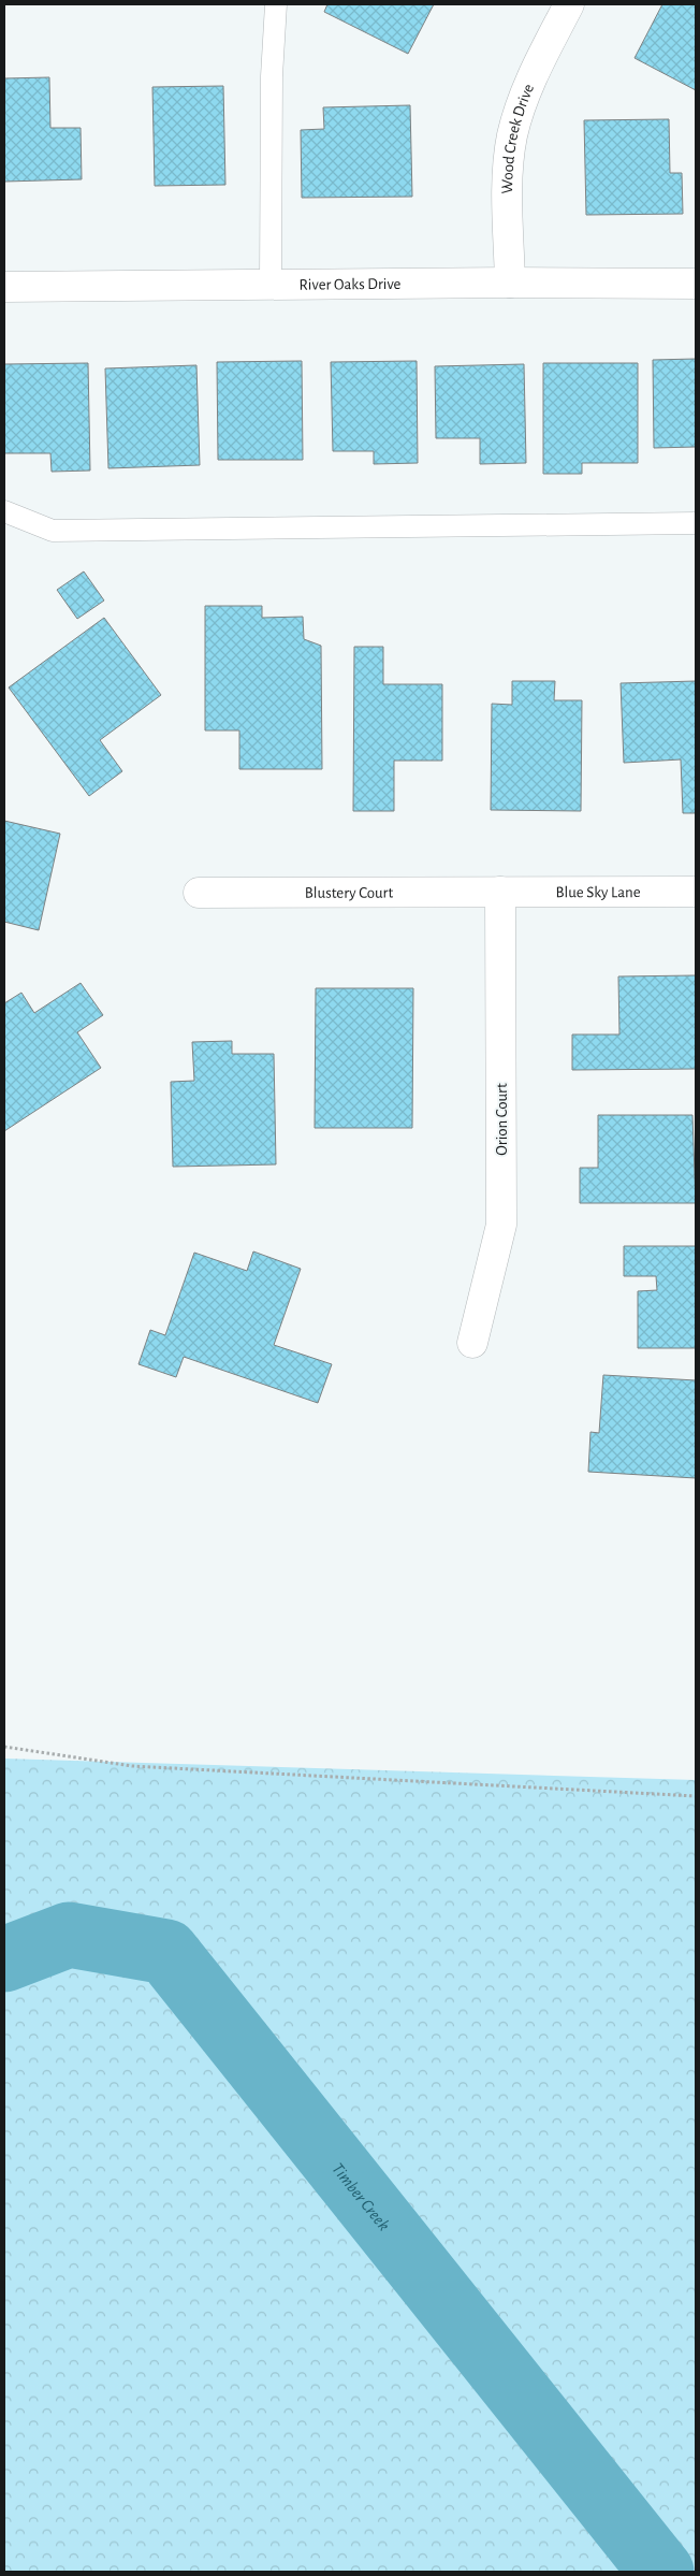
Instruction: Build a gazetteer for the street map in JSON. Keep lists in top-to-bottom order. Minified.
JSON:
{"streets":{"street":["Wood Creek Drive","River Oaks Drive","Blustery Court","Blue Sky Lane","Orion Court"]},"crossings":[["Wood Creek Drive","River Oaks Drive"],["Blustery Court","Blue Sky Lane"],["Blustery Court","Orion Court"],["Blue Sky Lane","Orion Court"]],"water":["Timber Creek"]}
